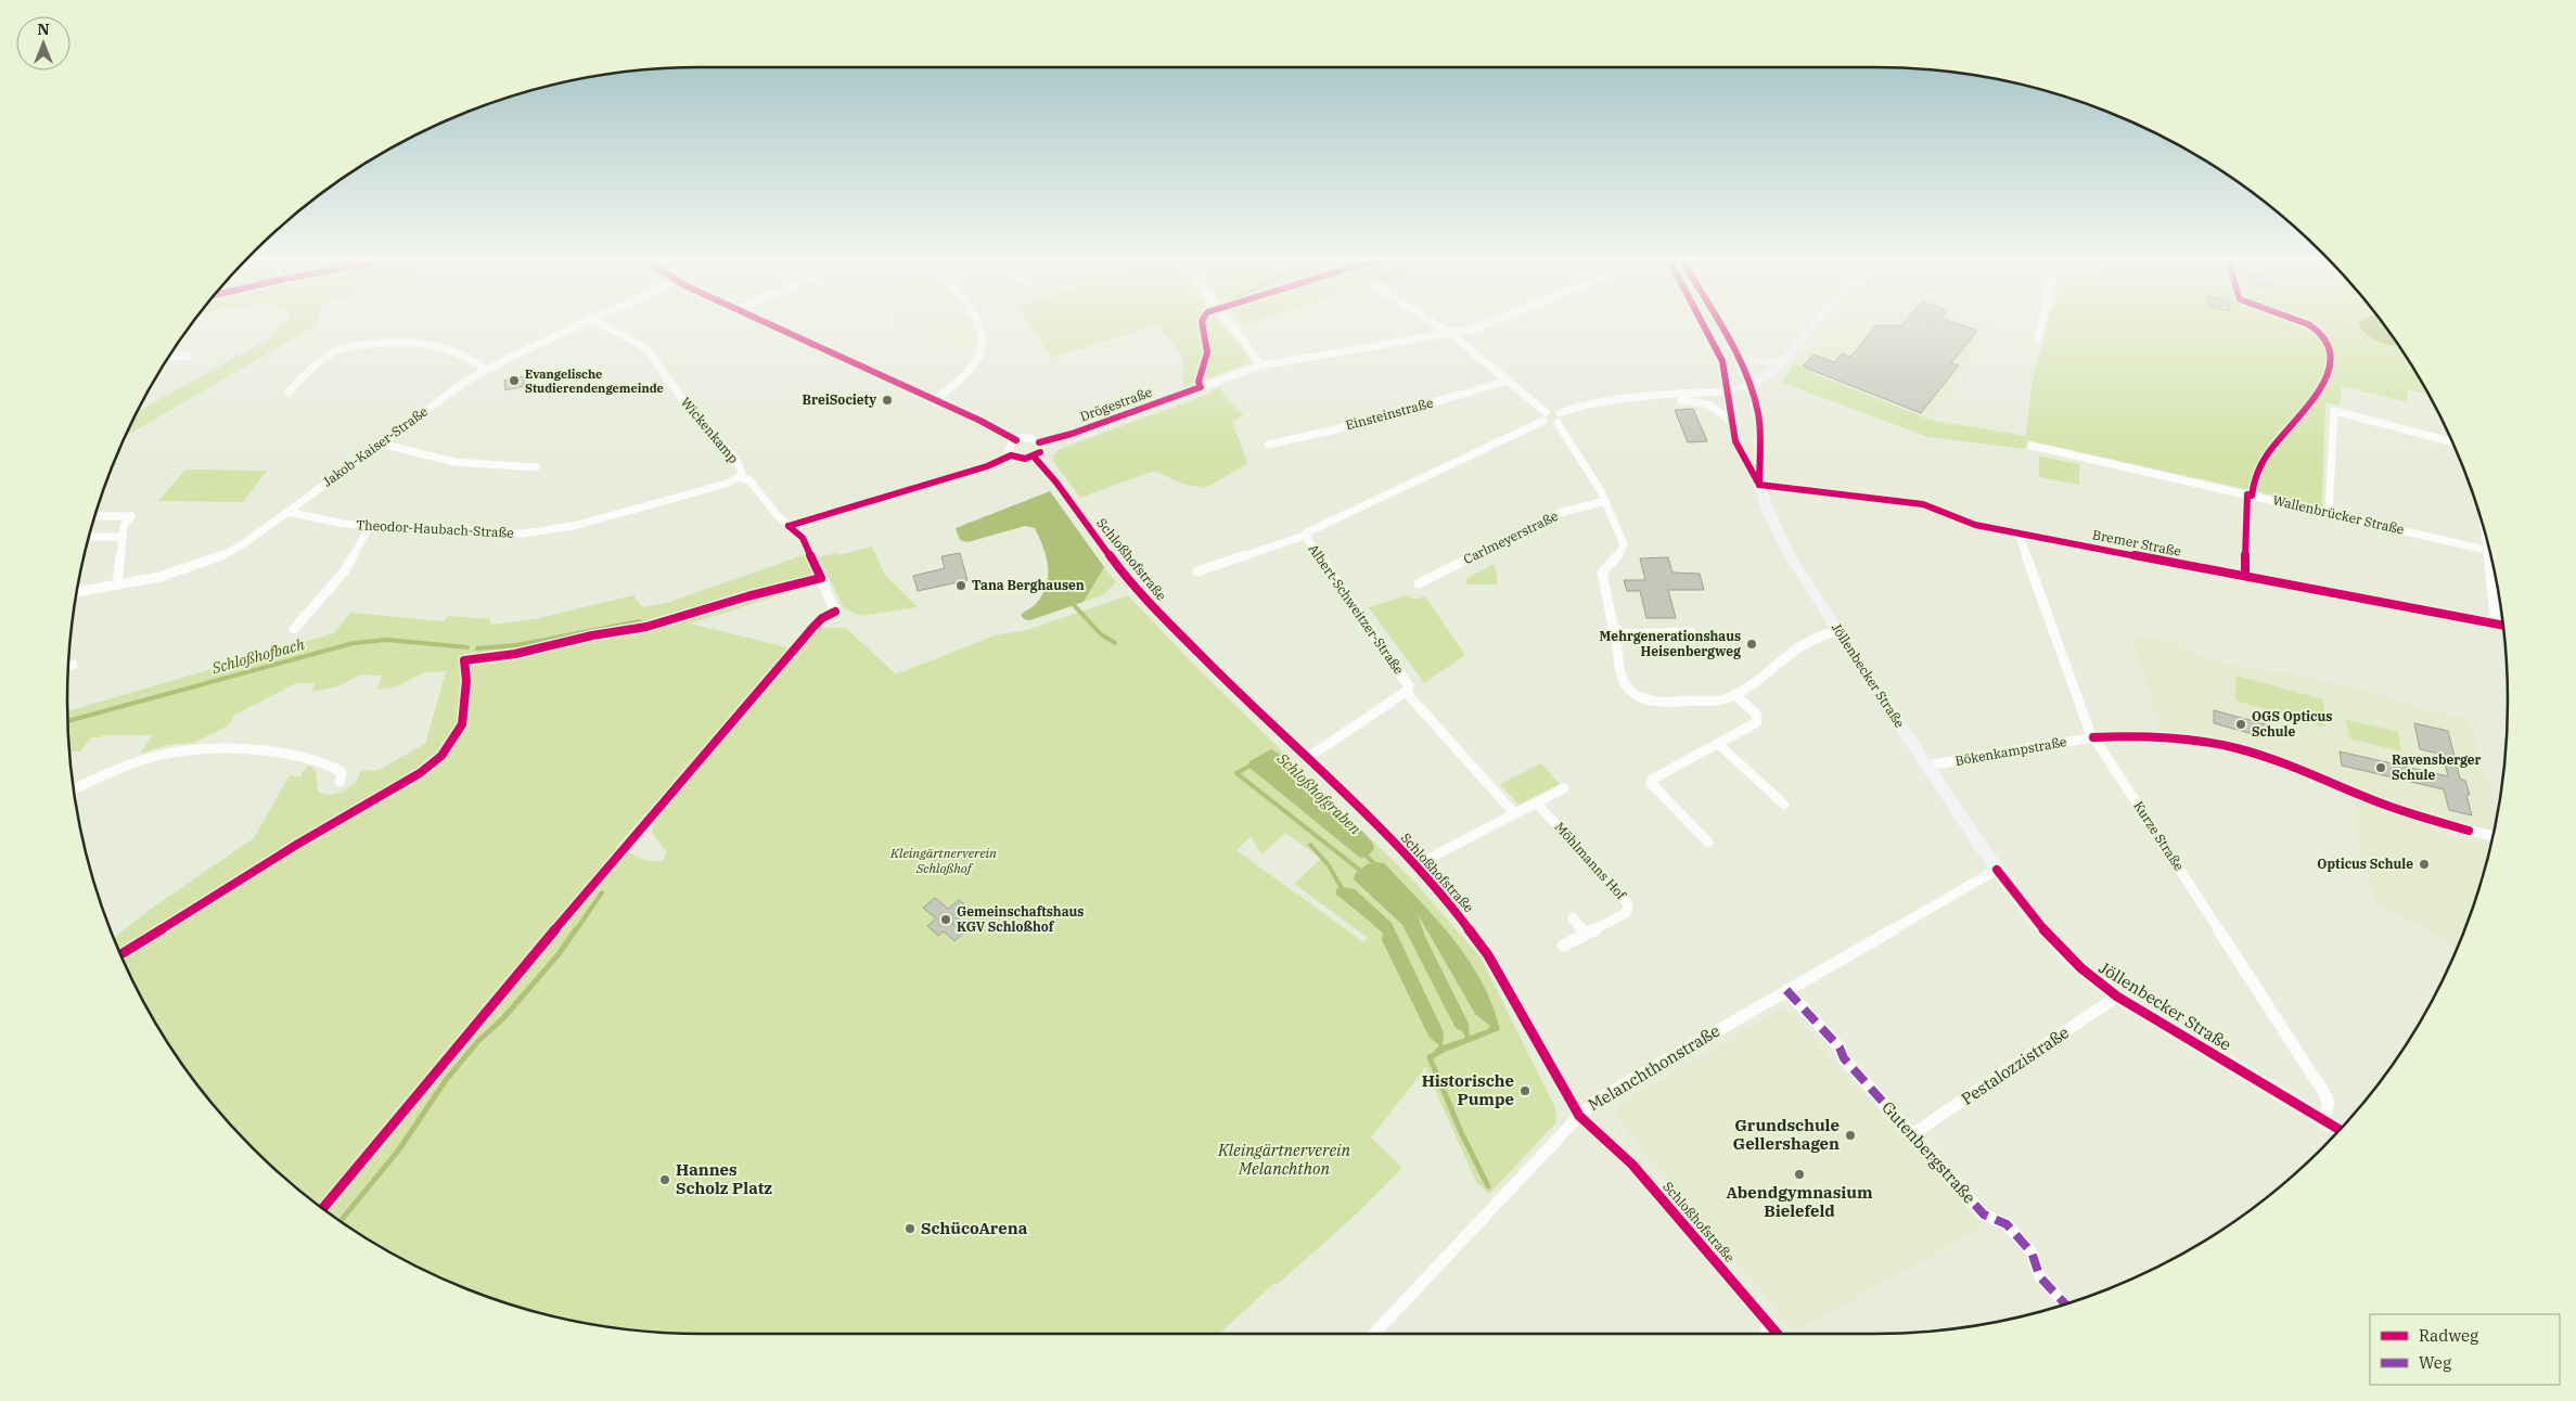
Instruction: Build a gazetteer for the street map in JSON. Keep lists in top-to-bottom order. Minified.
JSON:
{"streets":{"main road":["Jöllenbecker Straße"],"street":["Drögestraße","Einsteinstraße","Wickenkamp","Jakob-Kaiser-Straße","Wallenbrücker Straße","Theodor-Haubach-Straße","Carlmeyerstraße","Bremer Straße","Schloßhofstraße","Albert-Schweitzer-Straße","Bökenkampstraße","Kurze Straße","Möhlmanns Hof","Pestalozzistraße","Melanchthonstraße","Gutenbergstraße"]},"crossings":[["Drögestraße","Schloßhofstraße"],["Wickenkamp","Theodor-Haubach-Straße"],["Jakob-Kaiser-Straße","Theodor-Haubach-Straße"],["Bremer Straße","Jöllenbecker Straße"],["Bremer Straße","Kurze Straße"],["Schloßhofstraße","Albert-Schweitzer-Straße"],["Schloßhofstraße","Melanchthonstraße"],["Jöllenbecker Straße","Bökenkampstraße"],["Jöllenbecker Straße","Kurze Straße"],["Jöllenbecker Straße","Pestalozzistraße"],["Jöllenbecker Straße","Melanchthonstraße"],["Bökenkampstraße","Kurze Straße"],["Pestalozzistraße","Gutenbergstraße"],["Melanchthonstraße","Gutenbergstraße"]],"water":["Schloßhofbach","Schloßhofgraben"],"parks":["Kleingärtnerverein Schloßhof","Kleingärtnerverein Melanchthon"],"places":["Evangelische Studierendengemeinde","BreiSociety","Tana Berghausen","Mehrgenerationshaus Heisenbergweg","OGS Opticus Schule","Ravensberger Schule","Opticus Schule","Gemeinschaftshaus KGV Schloßhof","Historische Pumpe","Grundschule Gellershagen","Abendgymnasium Bielefeld","Hannes Scholz Platz","SchücoArena"],"legend":["Radweg","Weg"],"north":"top"}
